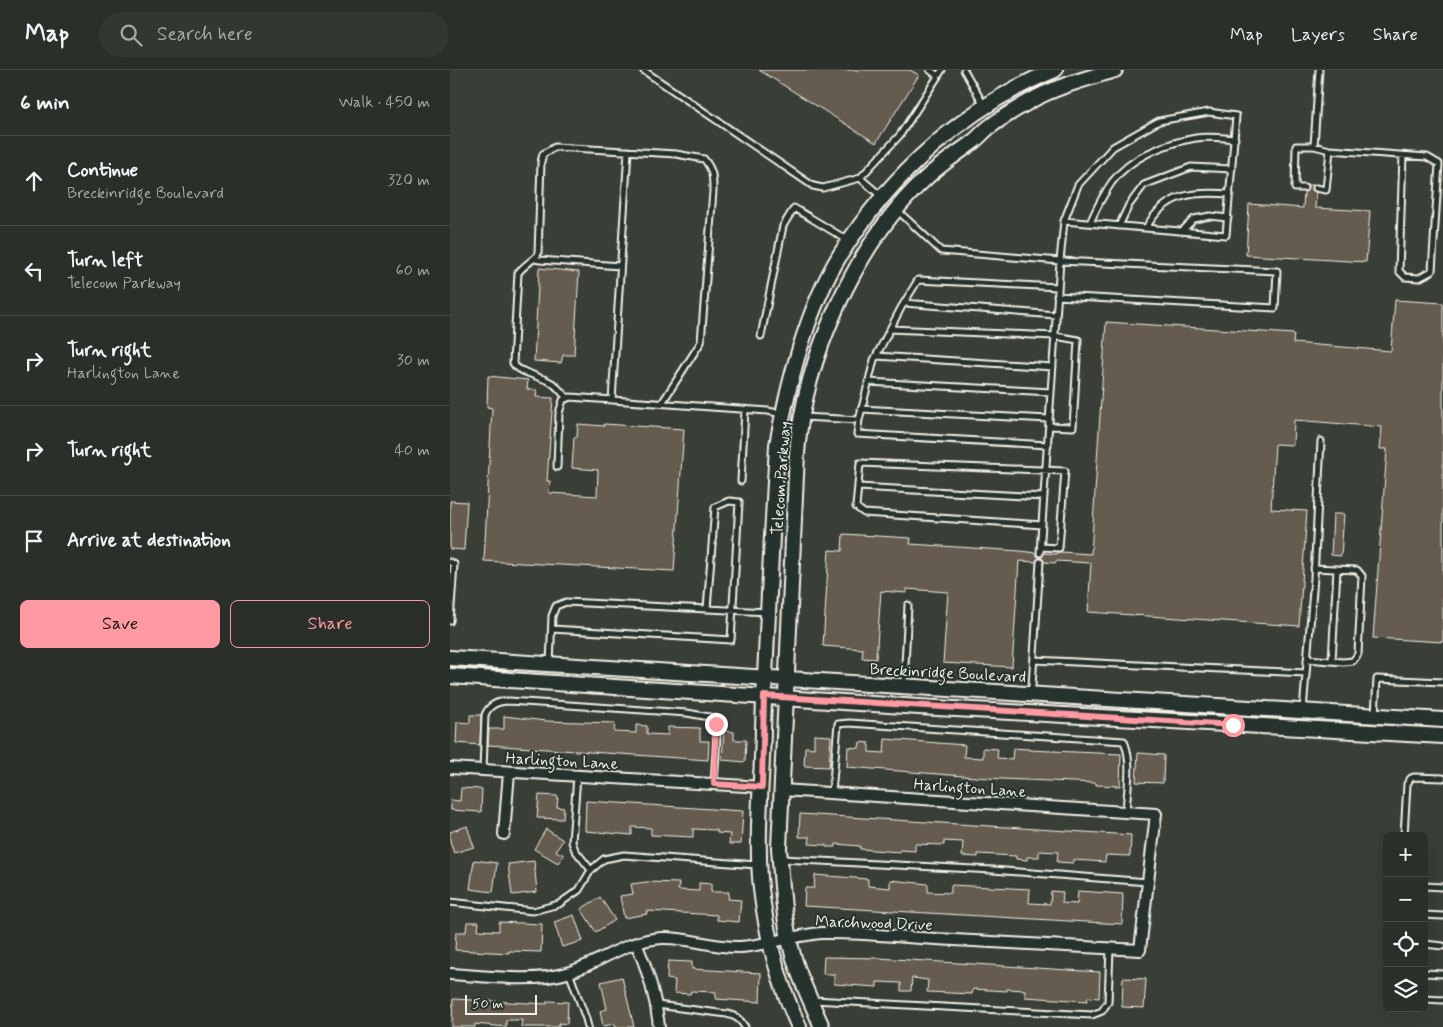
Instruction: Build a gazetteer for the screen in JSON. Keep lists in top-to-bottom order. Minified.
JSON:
{"streets":{"street":["Telecom Parkway","Breckinridge Boulevard","Harlington Lane","Marchwood Drive"]},"crossings":[["Telecom Parkway","Breckinridge Boulevard"],["Telecom Parkway","Harlington Lane"],["Telecom Parkway","Marchwood Drive"],["Harlington Lane","Marchwood Drive"]],"scale_bar":"50 m","page":{"header":"Map","search":"Search here","nav":["Map","Layers","Share"],"heading":["6 min","Walk · 450 m"],"list":[["Continue","Breckinridge Boulevard","320 m"],["Turn left","Telecom Parkway","60 m"],["Turn right","Harlington Lane","30 m"],["Turn right","40 m"],"Arrive at destination"],"buttons":["Save","Share"],"map_buttons":["+","−"],"scale":"50 m"}}
